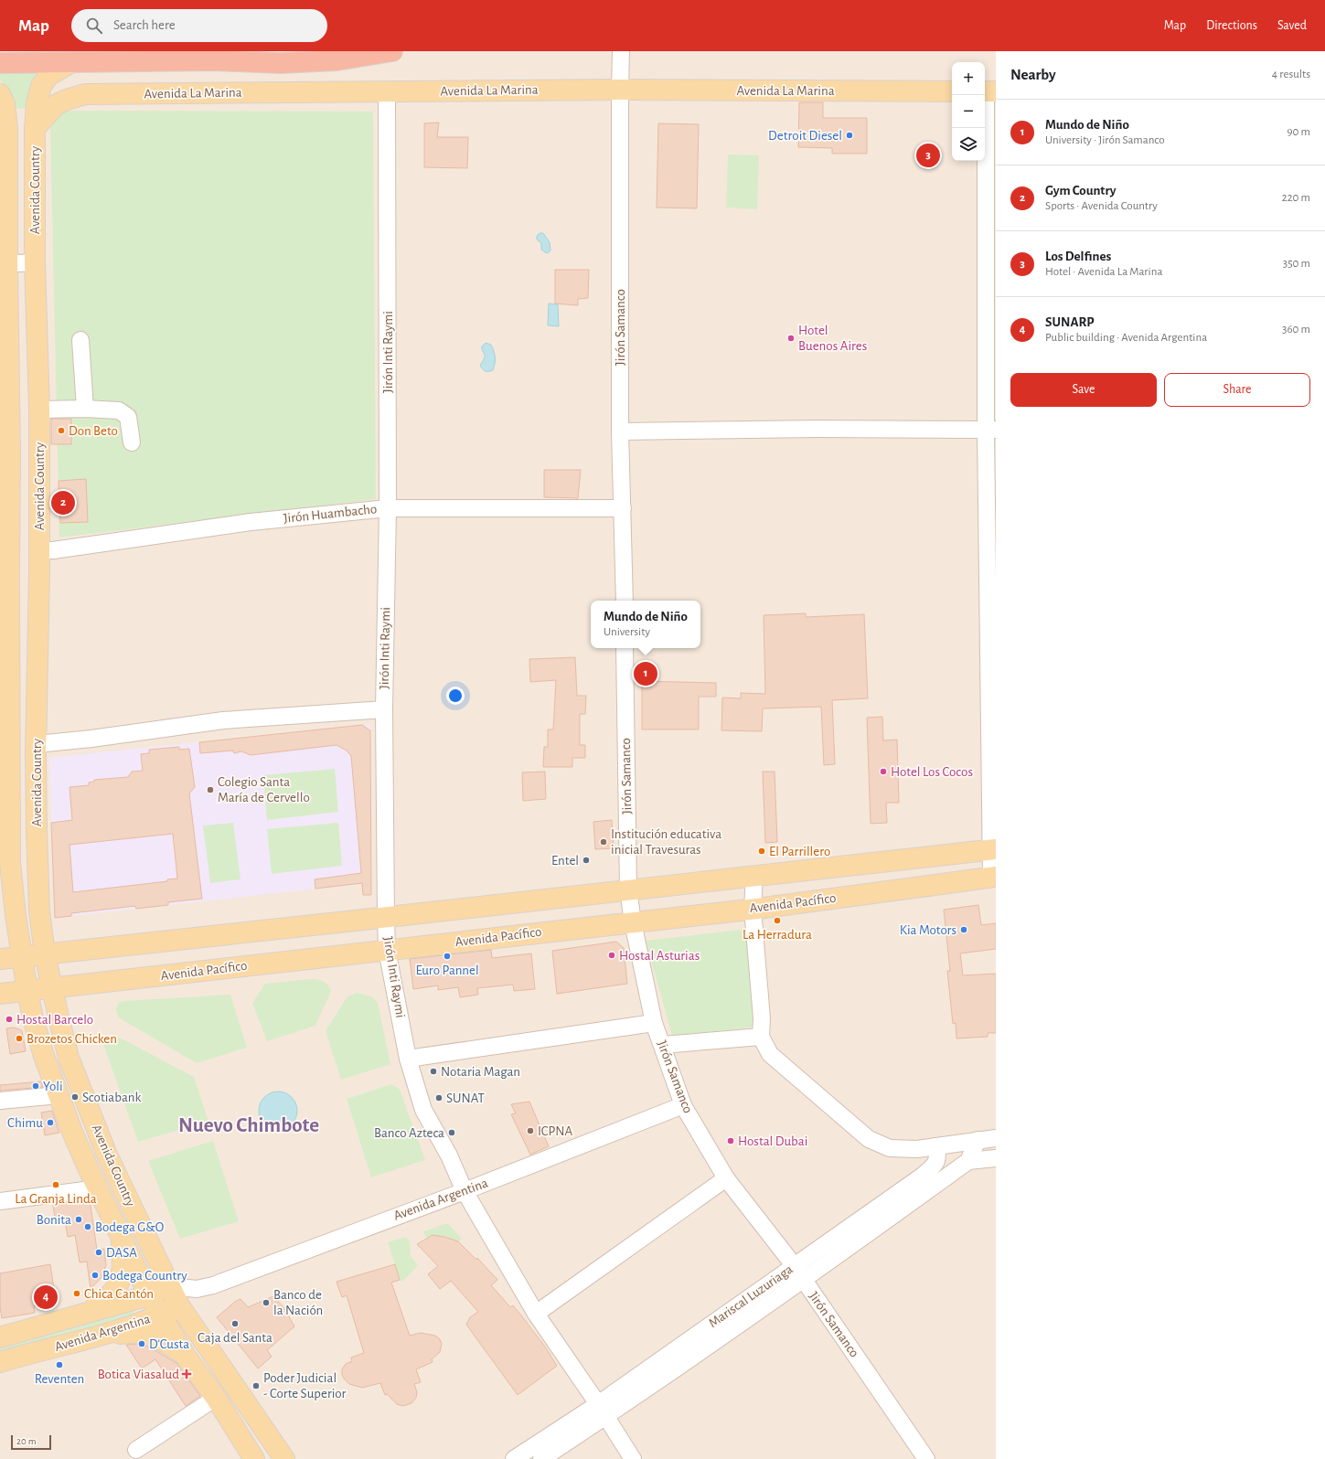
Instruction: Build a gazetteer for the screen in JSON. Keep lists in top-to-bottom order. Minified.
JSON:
{"streets":{"main road":["Avenida La Marina","Avenida Country","Avenida Pacífico","Avenida Argentina"],"street":["Jirón Samanco","Jirón Inti Raymi","Jirón Huambacho","Mariscal Luzuriaga"]},"crossings":[["Avenida La Marina","Avenida Country"],["Avenida La Marina","Jirón Samanco"],["Avenida La Marina","Jirón Inti Raymi"],["Avenida Country","Jirón Huambacho"],["Avenida Country","Avenida Pacífico"],["Avenida Country","Avenida Argentina"],["Jirón Samanco","Jirón Huambacho"],["Jirón Samanco","Avenida Pacífico"],["Jirón Samanco","Avenida Argentina"],["Jirón Samanco","Mariscal Luzuriaga"],["Jirón Inti Raymi","Jirón Huambacho"],["Jirón Inti Raymi","Avenida Pacífico"],["Jirón Inti Raymi","Avenida Argentina"],["Jirón Inti Raymi","Mariscal Luzuriaga"]],"districts":["Nuevo Chimbote"],"places":{"other":["Detroit Diesel","Hotel Buenos Aires","Don Beto","Hotel Los Cocos","Colegio Santa María de Cervello","Institución educativa inicial Travesuras","El Parrillero","Entel","La Herradura","Kia Motors","Hostal Asturias","Euro Pannel","Hostal Barcelo","Brozetos Chicken","Notaria Magan","Yoli","Scotiabank","SUNAT","Chimu","ICPNA","Banco Azteca","Hostal Dubai","La Granja Linda","Bonita","Bodega G&O","DASA","Bodega Country","Chica Cantón","Banco de la Nación","Caja del Santa","D'Custa","Reventen","Poder Judicial - Corte Superior"],"health":["Botica Viasalud"]},"scale_bar":"20 m","page":{"header":"Map","search":"Search here","nav":["Map","Directions","Saved"],"heading":["Nearby","4 results"],"map_buttons":["+","−"],"list":[{"mark":"1","name":"Mundo de Niño","note":"University · Jirón Samanco","value":"90 m"},{"mark":"2","name":"Gym Country","note":"Sports · Avenida Country","value":"220 m"},{"mark":"3","name":"Los Delfines","note":"Hotel · Avenida La Marina","value":"350 m"},{"mark":"4","name":"SUNARP","note":"Public building · Avenida Argentina","value":"360 m"}],"pins":["3","2","1","4"],"buttons":["Save","Share"],"popup":["Mundo de Niño","University"],"scale":"20 m"}}
